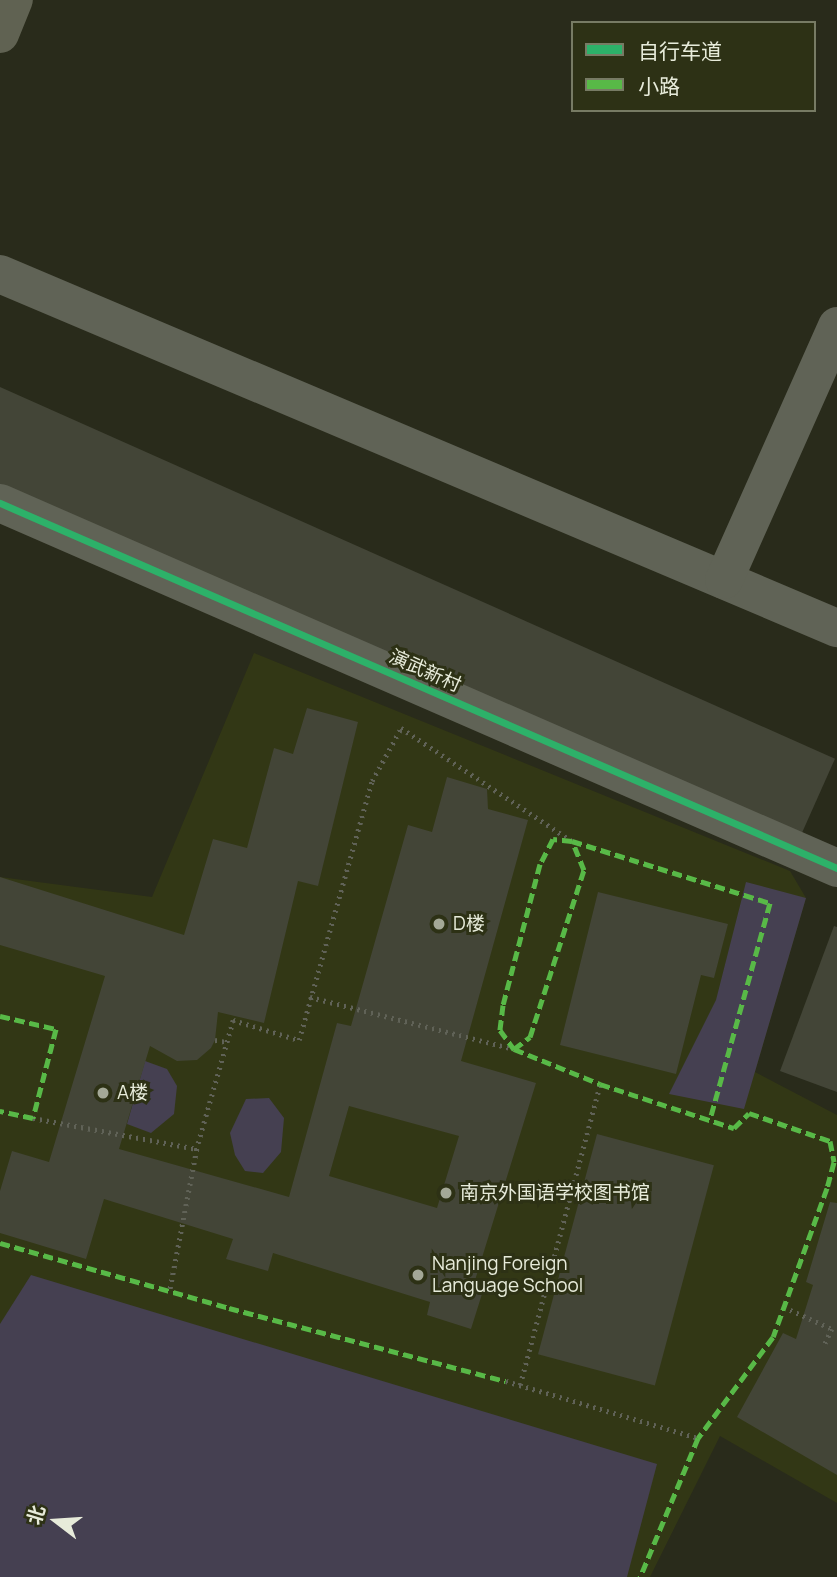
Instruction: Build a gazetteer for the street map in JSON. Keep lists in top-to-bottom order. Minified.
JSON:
{"streets":{"street":["演武新村"]},"places":["D楼","A楼","南京外国语学校图书馆","Nanjing Foreign Language School"],"legend":["自行车道","小路"],"north":"left"}
